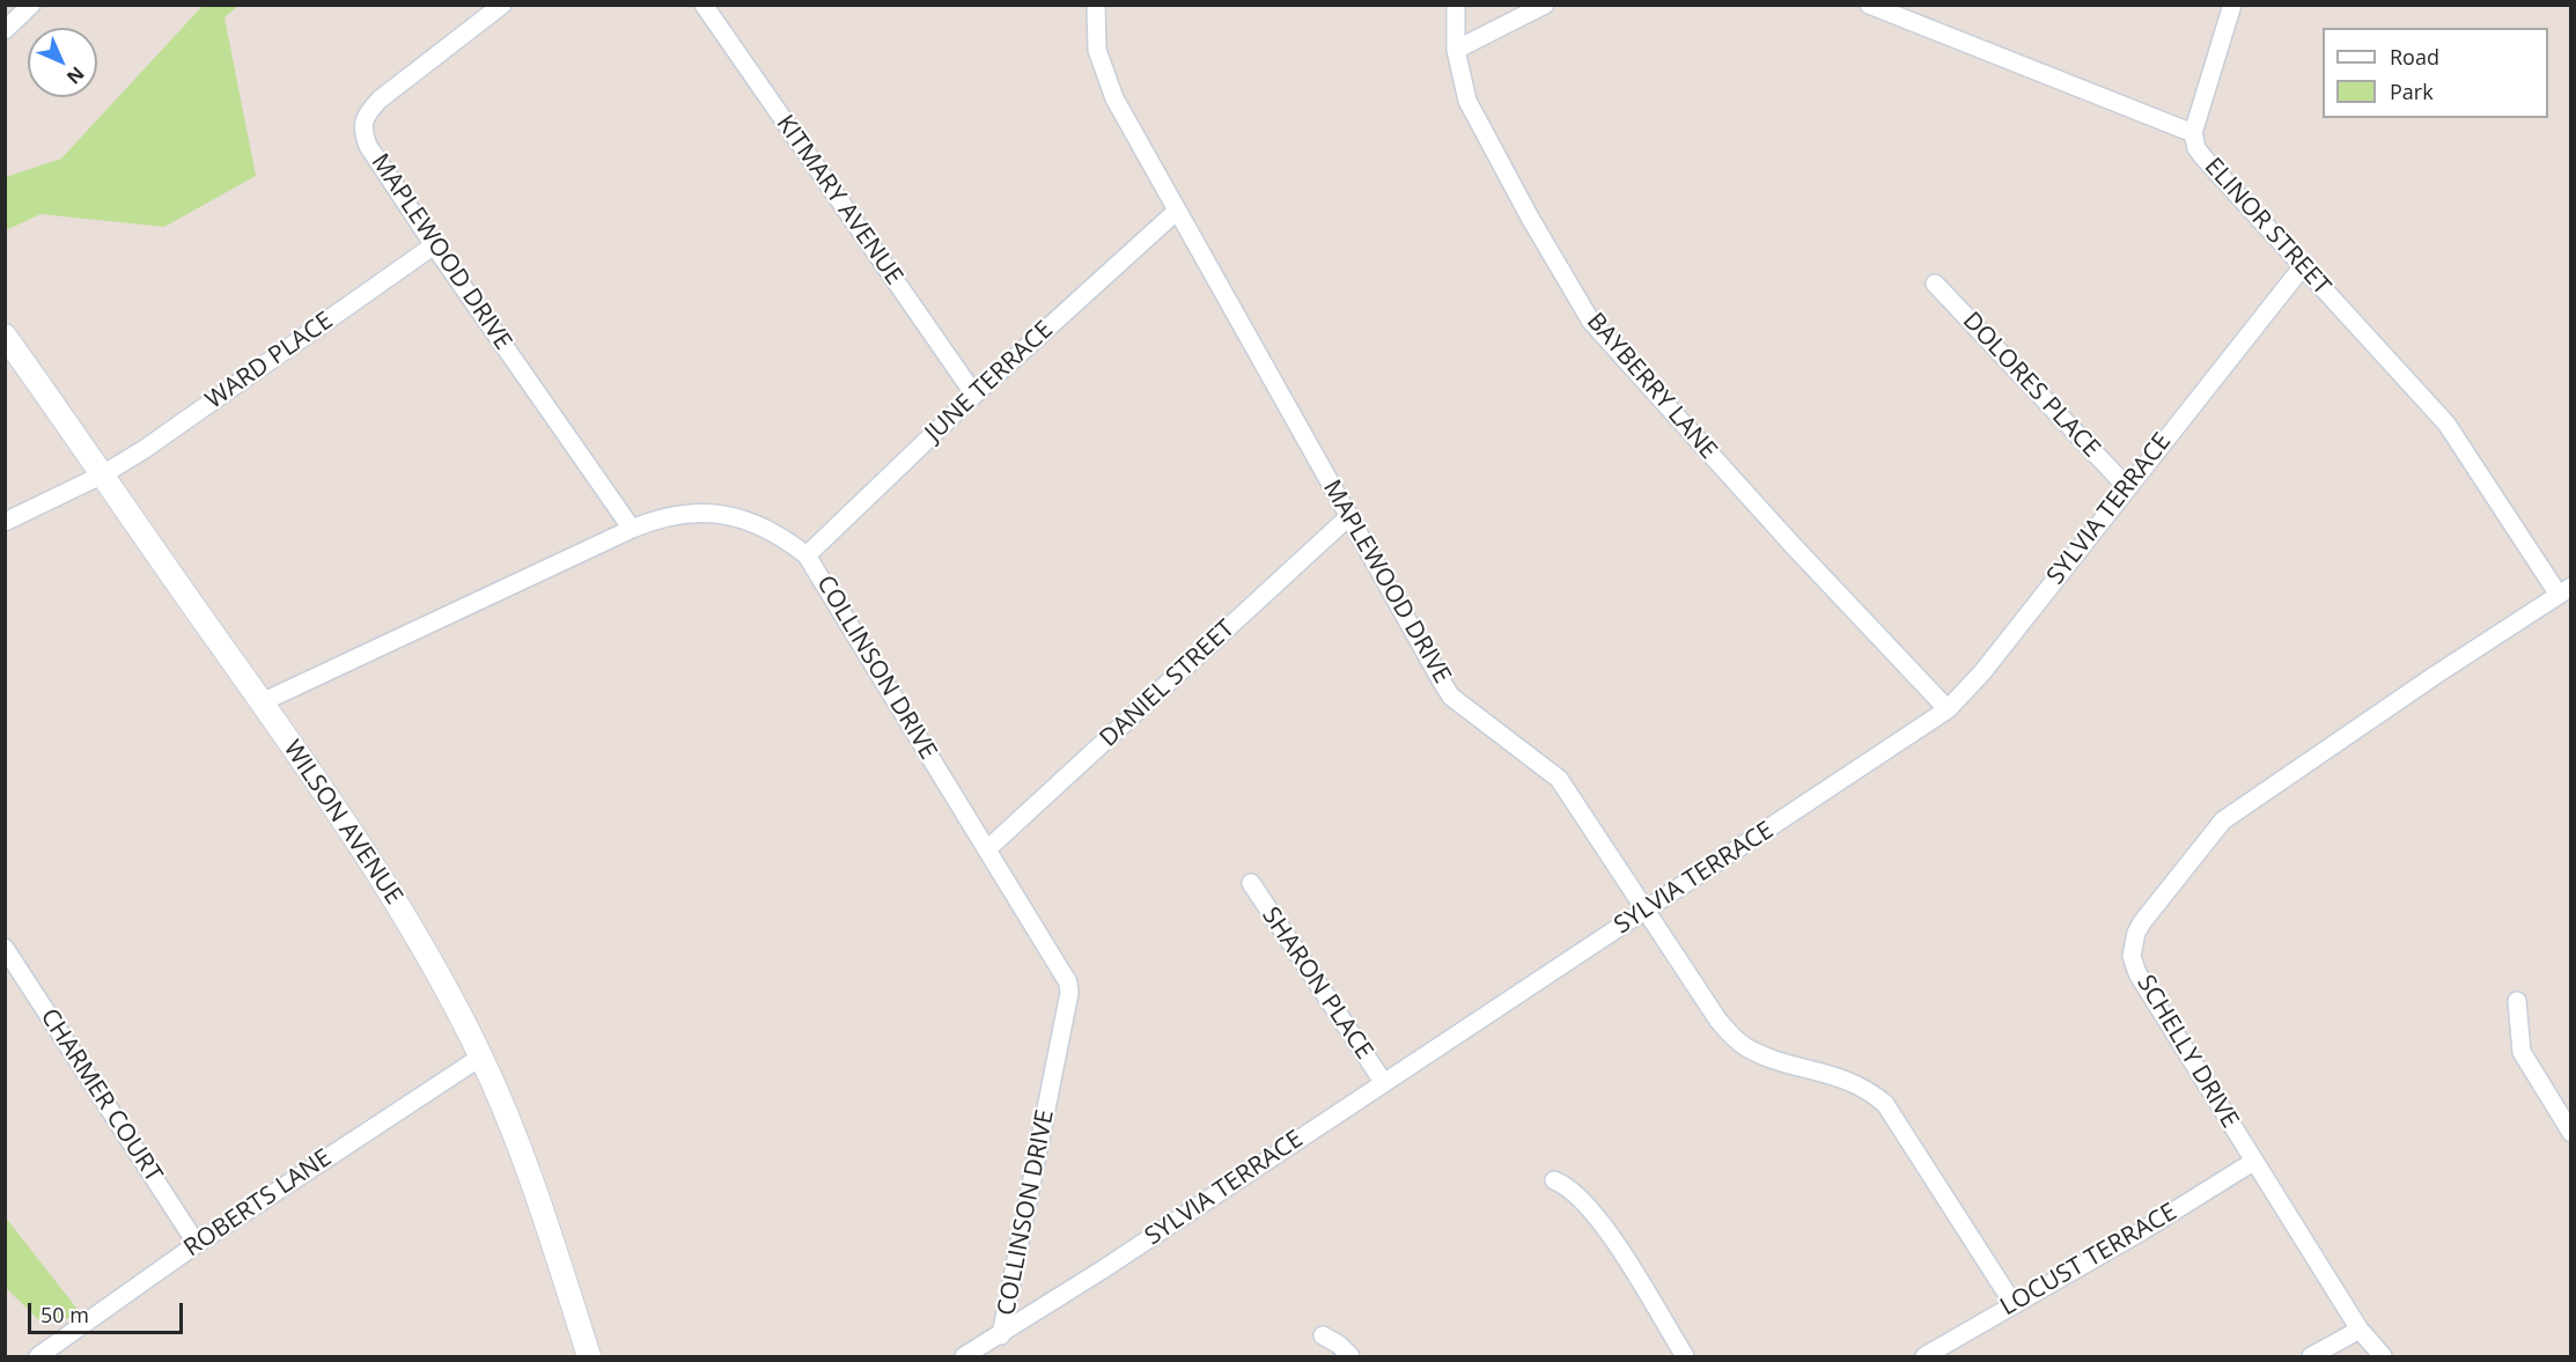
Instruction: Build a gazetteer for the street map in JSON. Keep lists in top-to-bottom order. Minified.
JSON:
{"streets":{"street":["KITMARY AVENUE","ELINOR STREET","MAPLEWOOD DRIVE","WARD PLACE","JUNE TERRACE","DOLORES PLACE","BAYBERRY LANE","SYLVIA TERRACE","COLLINSON DRIVE","DANIEL STREET","WILSON AVENUE","SHARON PLACE","SCHELLY DRIVE","CHARMER COURT","ROBERTS LANE","LOCUST TERRACE"]},"crossings":[["KITMARY AVENUE","JUNE TERRACE"],["ELINOR STREET","SYLVIA TERRACE"],["ELINOR STREET","SCHELLY DRIVE"],["MAPLEWOOD DRIVE","WARD PLACE"],["MAPLEWOOD DRIVE","JUNE TERRACE"],["MAPLEWOOD DRIVE","SYLVIA TERRACE"],["MAPLEWOOD DRIVE","COLLINSON DRIVE"],["MAPLEWOOD DRIVE","DANIEL STREET"],["MAPLEWOOD DRIVE","LOCUST TERRACE"],["WARD PLACE","WILSON AVENUE"],["JUNE TERRACE","COLLINSON DRIVE"],["DOLORES PLACE","SYLVIA TERRACE"],["BAYBERRY LANE","SYLVIA TERRACE"],["SYLVIA TERRACE","COLLINSON DRIVE"],["SYLVIA TERRACE","SHARON PLACE"],["COLLINSON DRIVE","DANIEL STREET"],["COLLINSON DRIVE","WILSON AVENUE"],["WILSON AVENUE","ROBERTS LANE"],["SCHELLY DRIVE","LOCUST TERRACE"],["CHARMER COURT","ROBERTS LANE"]],"legend":["Road","Park"],"scale_bar":"50 m","north":"bottom right"}
